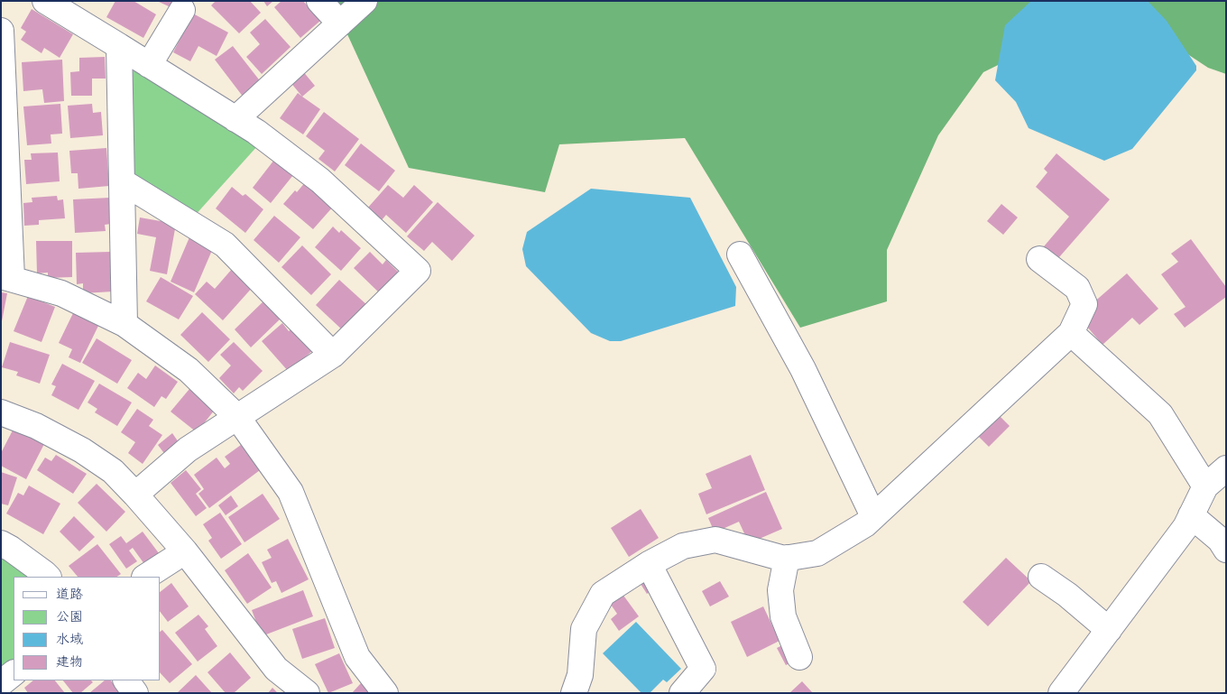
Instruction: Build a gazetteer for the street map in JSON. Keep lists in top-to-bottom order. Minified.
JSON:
{"legend":["道路","公園","水域","建物"]}
